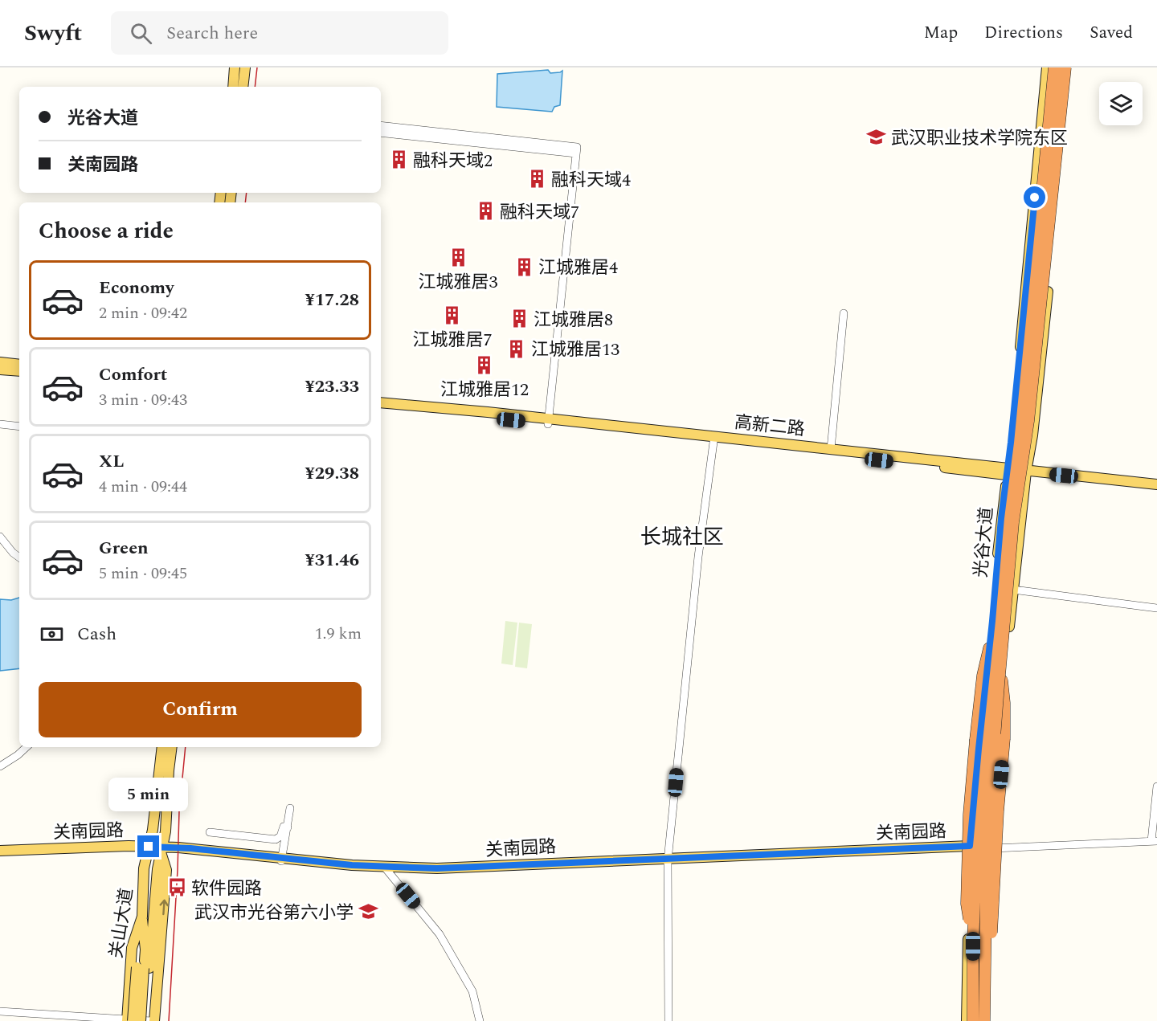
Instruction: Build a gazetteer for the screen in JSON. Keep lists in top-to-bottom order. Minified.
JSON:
{"streets":{"main road":["高新二路","光谷大道","关南园路","关山大道"]},"crossings":[["高新二路","光谷大道"],["光谷大道","关南园路"],["关南园路","关山大道"]],"districts":["长城社区"],"places":{"school or university":["武汉职业技术学院东区","武汉市光谷第六小学"],"building":["融科天域2","融科天域4","融科天域7","江城雅居3","江城雅居4","江城雅居7","江城雅居8","江城雅居13","江城雅居12"],"bus stop":["软件园路"]},"page":{"header":"Swyft","search":"Search here","nav":["Map","Directions","Saved"],"banner":["光谷大道","关南园路"],"heading":"Choose a ride","list":[{"name":"Economy","note":"2 min · 09:42","value":"¥17.28"},{"name":"Comfort","note":"3 min · 09:43","value":"¥23.33"},{"name":"XL","note":"4 min · 09:44","value":"¥29.38"},{"name":"Green","note":"5 min · 09:45","value":"¥31.46"}],"pay":["Cash","1.9 km"],"buttons":"Confirm","bubble":"5 min"}}
